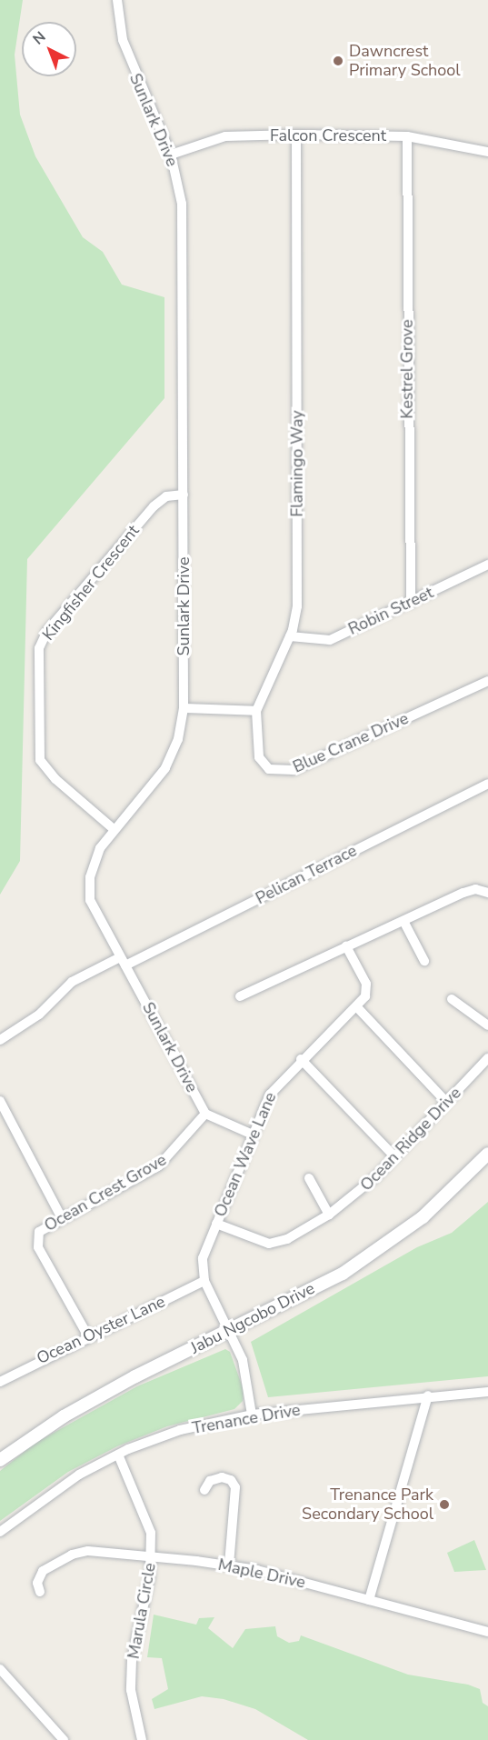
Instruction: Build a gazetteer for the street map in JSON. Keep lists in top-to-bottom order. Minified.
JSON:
{"streets":{"main road":["Jabu Ngcobo Drive"],"street":["Sunlark Drive","Falcon Crescent","Kestrel Grove","Flamingo Way","Kingfisher Crescent","Robin Street","Blue Crane Drive","Pelican Terrace","Ocean Ridge Drive","Ocean Wave Lane","Ocean Crest Grove","Ocean Oyster Lane","Trenance Drive","Maple Drive","Marula Circle"]},"crossings":[["Sunlark Drive","Falcon Crescent"],["Sunlark Drive","Kingfisher Crescent"],["Sunlark Drive","Pelican Terrace"],["Sunlark Drive","Ocean Crest Grove"],["Falcon Crescent","Kestrel Grove"],["Falcon Crescent","Flamingo Way"],["Kestrel Grove","Robin Street"],["Flamingo Way","Robin Street"],["Flamingo Way","Blue Crane Drive"],["Ocean Ridge Drive","Ocean Wave Lane"],["Ocean Wave Lane","Jabu Ngcobo Drive"],["Ocean Wave Lane","Ocean Oyster Lane"],["Ocean Wave Lane","Trenance Drive"],["Ocean Crest Grove","Ocean Oyster Lane"],["Trenance Drive","Marula Circle"],["Maple Drive","Marula Circle"]],"places":["Dawncrest Primary School","Trenance Park Secondary School"],"north":"top left"}
